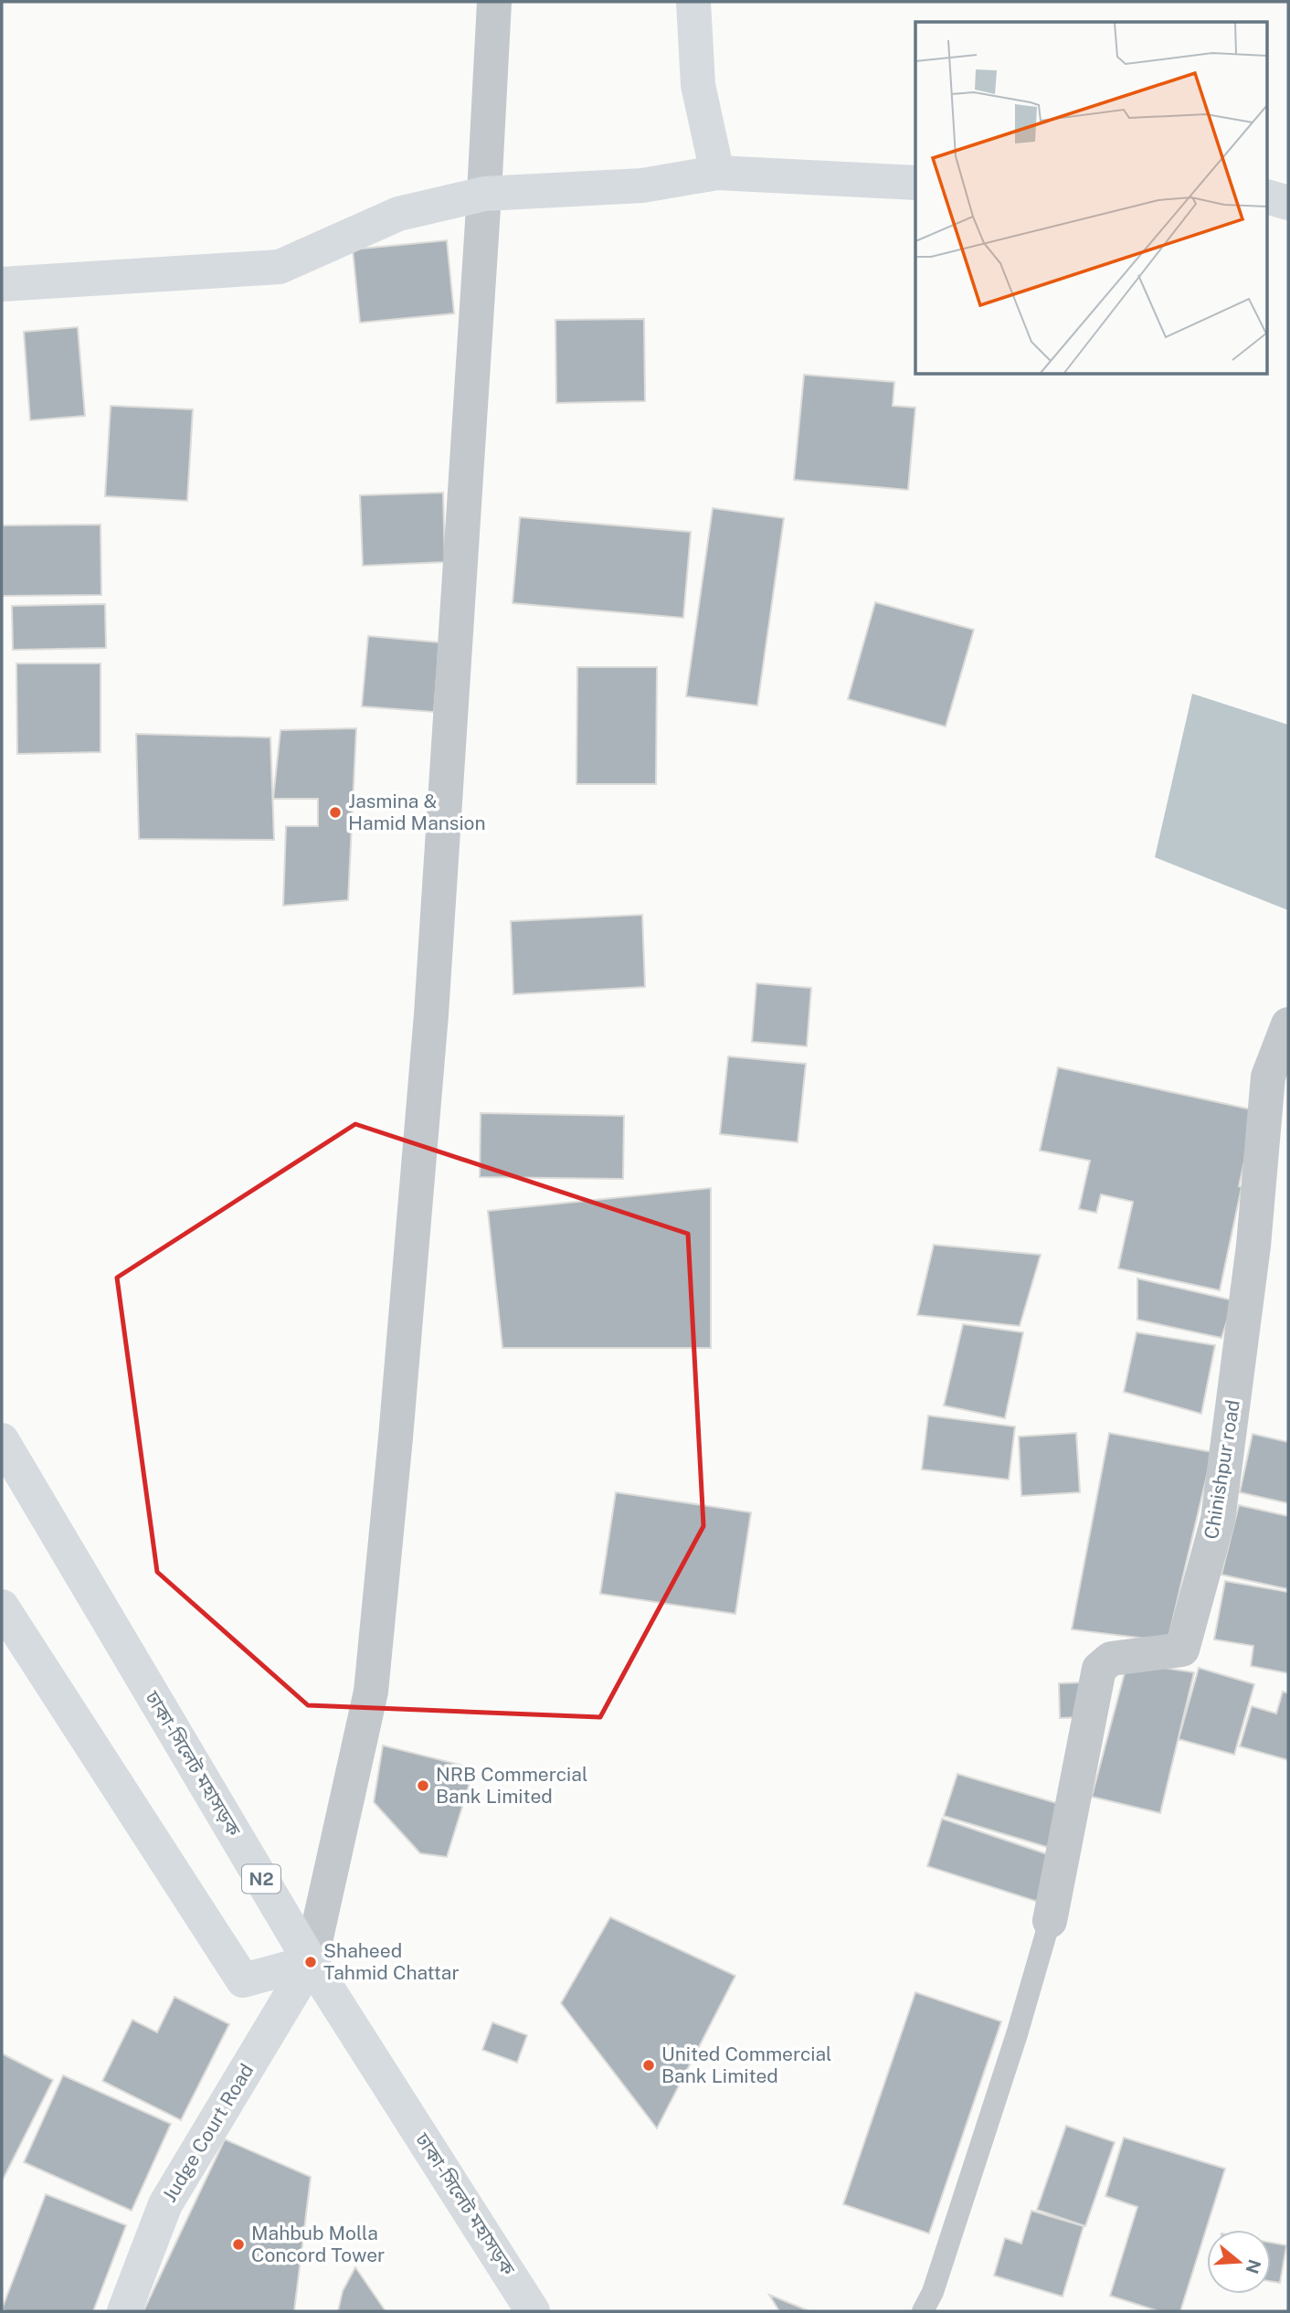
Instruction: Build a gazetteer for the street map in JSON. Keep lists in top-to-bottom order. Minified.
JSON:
{"streets":{"main road":["ঢাকা-সিলেট মহাসড়ক","N2","Judge Court Road"],"street":["Chinishpur road"]},"crossings":[["ঢাকা-সিলেট মহাসড়ক","Judge Court Road"]],"places":["Jasmina & Hamid Mansion","NRB Commercial Bank Limited","Shaheed Tahmid Chattar","United Commercial Bank Limited","Mahbub Molla Concord Tower"],"north":"right"}
